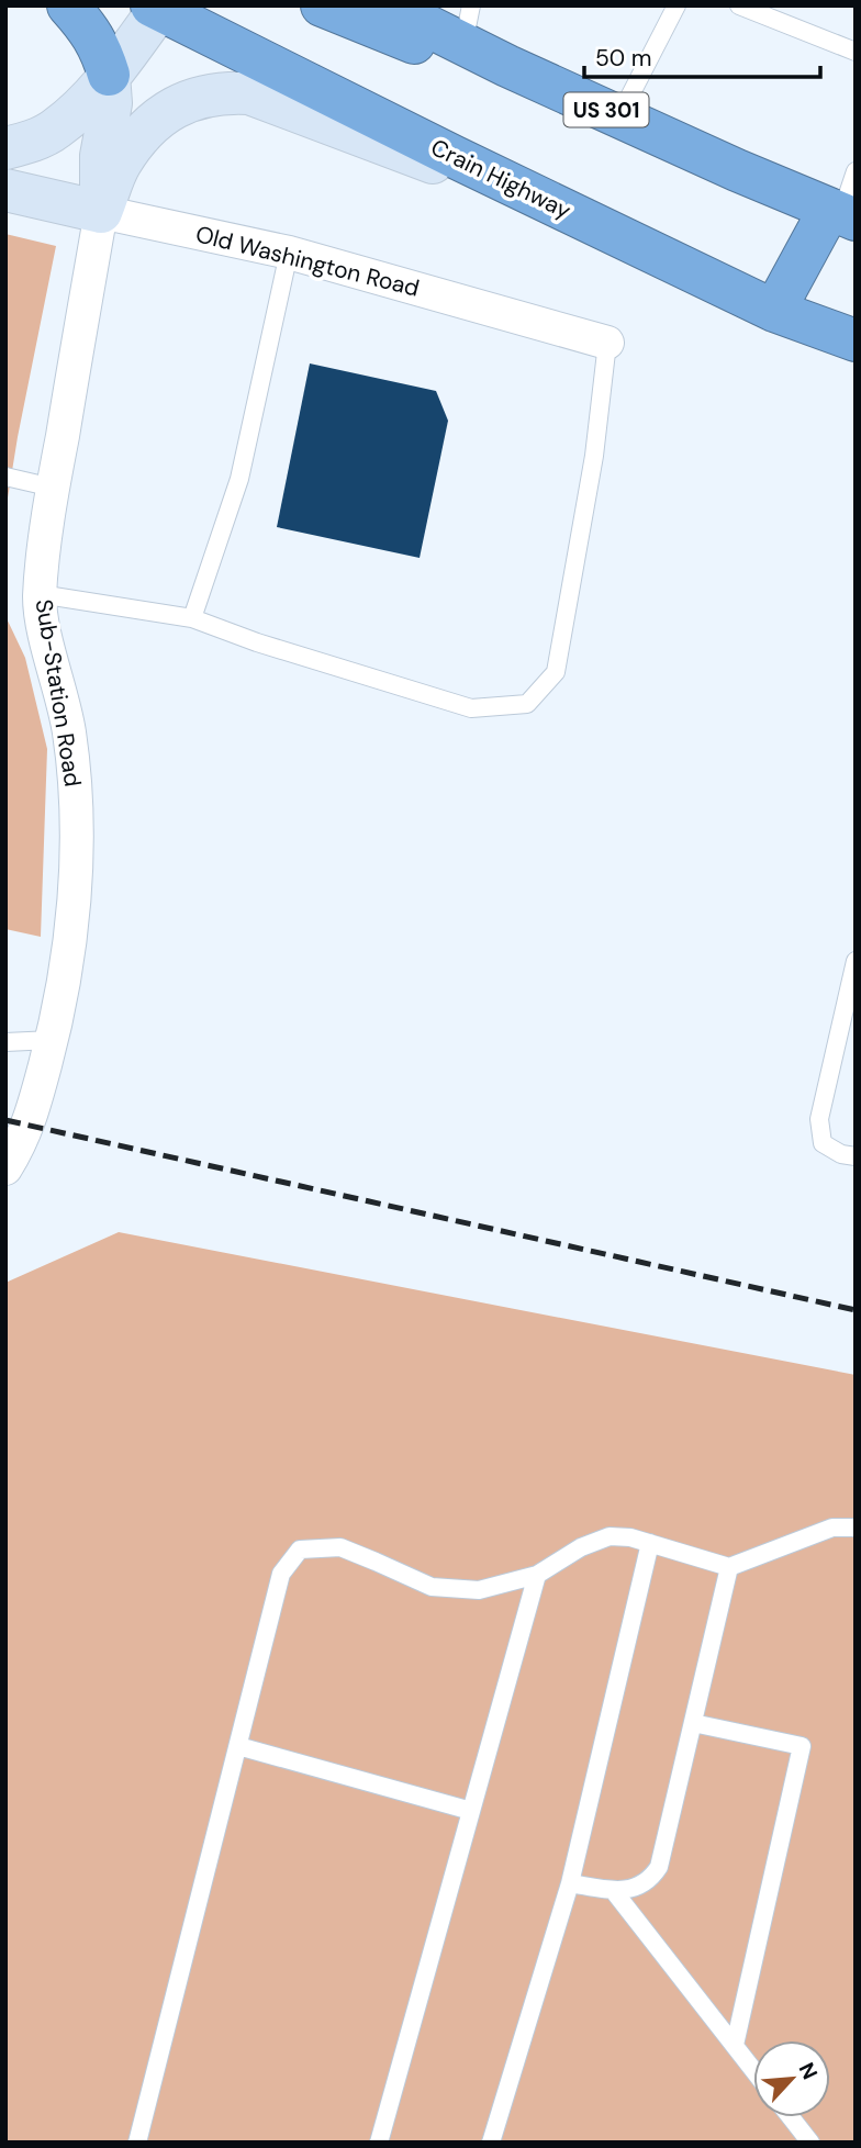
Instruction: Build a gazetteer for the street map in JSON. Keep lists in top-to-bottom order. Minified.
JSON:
{"streets":{"highway":["US 301","Crain Highway"],"main road":["Old Washington Road","Sub-Station Road"]},"crossings":[["Crain Highway","Sub-Station Road"],["Old Washington Road","Sub-Station Road"]],"scale_bar":"50 m","north":"top right"}
